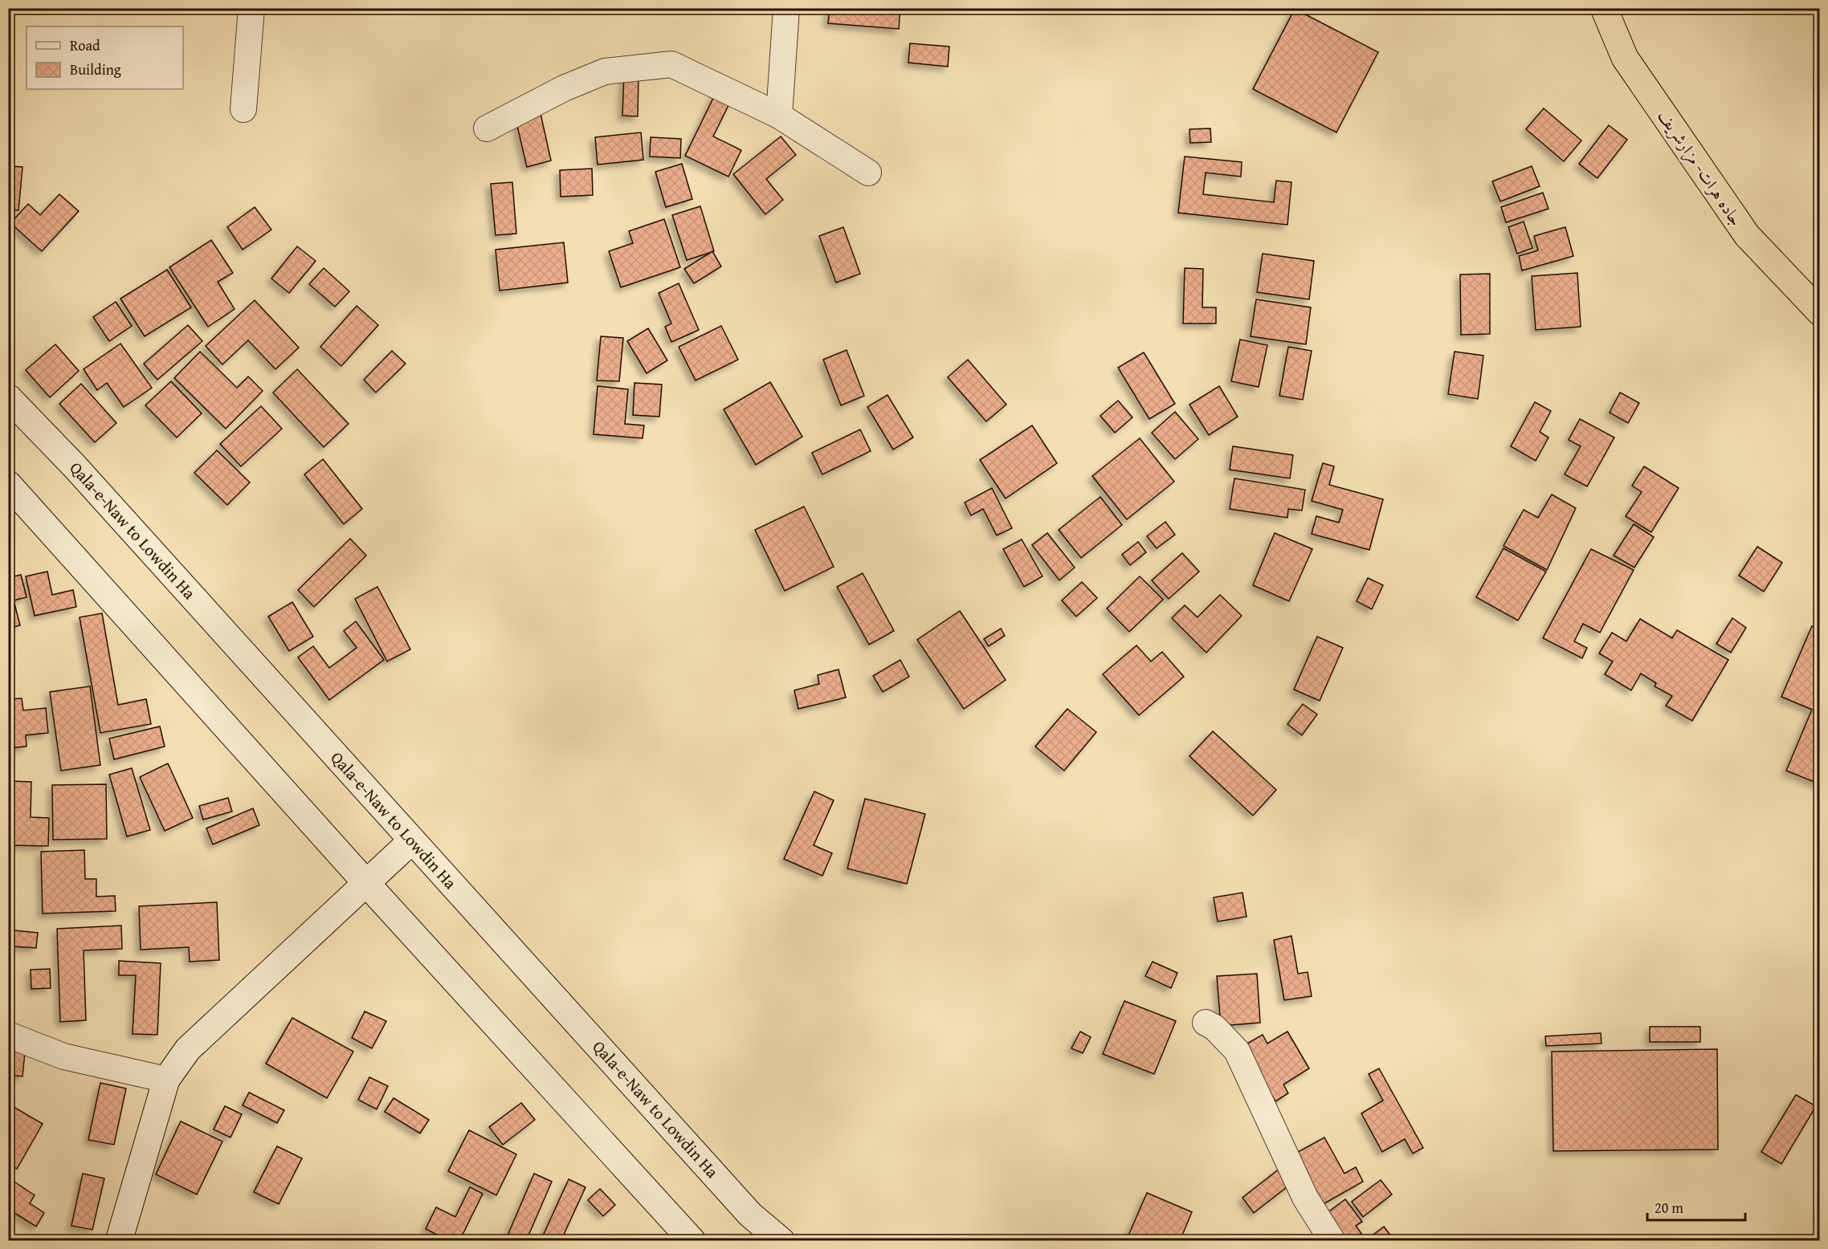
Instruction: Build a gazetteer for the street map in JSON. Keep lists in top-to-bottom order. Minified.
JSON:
{"streets":{"highway":["جاده هرات- مزارشریف"],"main road":["Qala-e-Naw to Lowdin Ha"]},"legend":["Road","Building"],"scale_bar":"20 m"}
